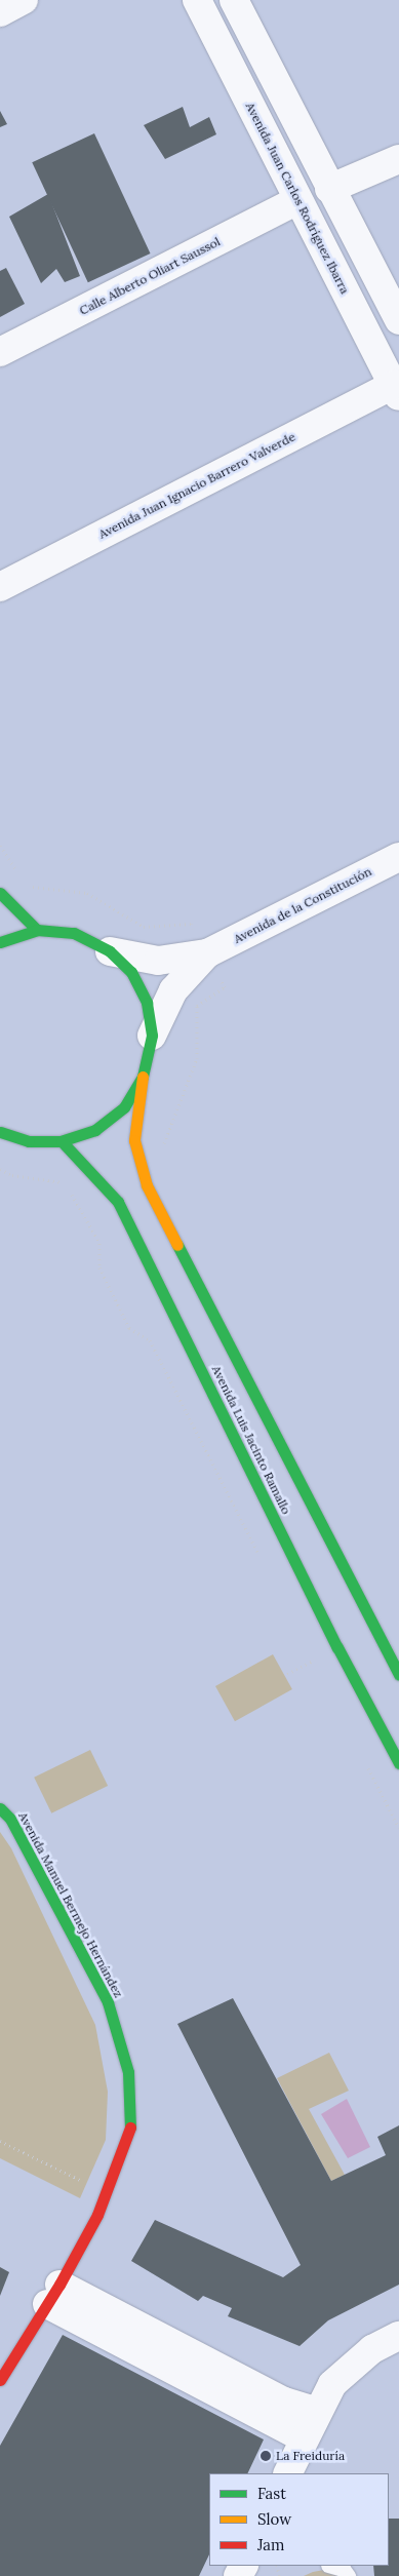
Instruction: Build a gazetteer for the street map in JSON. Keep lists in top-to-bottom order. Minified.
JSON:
{"streets":{"main road":["Avenida Luis Jacinto Ramallo","Avenida Manuel Bermejo Hernández"],"street":["Avenida Juan Carlos Rodríguez Ibarra","Calle Alberto Oliart Saussol","Avenida Juan Ignacio Barrero Valverde","Avenida de la Constitución"]},"crossings":[["Avenida Juan Carlos Rodríguez Ibarra","Calle Alberto Oliart Saussol"],["Avenida Juan Carlos Rodríguez Ibarra","Avenida Juan Ignacio Barrero Valverde"],["Avenida de la Constitución","Avenida Luis Jacinto Ramallo"]],"places":["La Freiduría"],"legend":["Fast","Slow","Jam"]}
